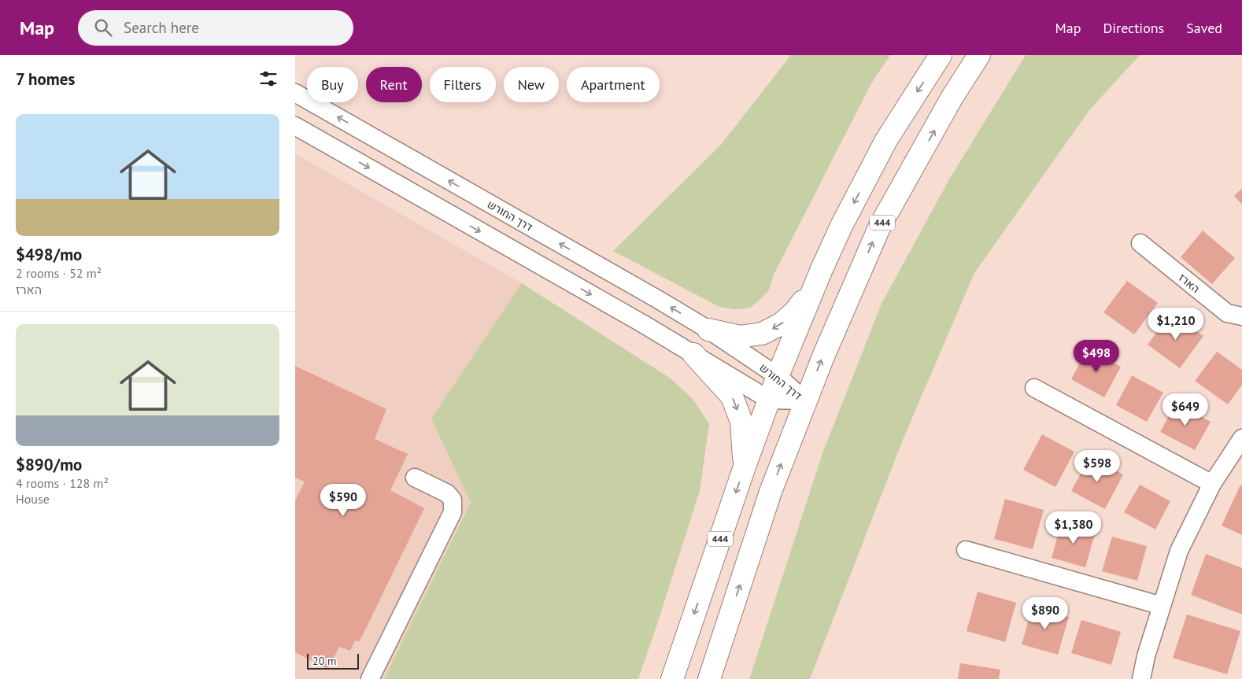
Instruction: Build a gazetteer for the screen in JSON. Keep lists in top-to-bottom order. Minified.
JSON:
{"streets":{"main road":["444"],"street":["דרך החורש","הארז"]},"crossings":[["דרך החורש","444"]],"scale_bar":"20 m","page":{"header":"Map","search":"Search here","nav":["Map","Directions","Saved"],"heading":"7 homes","chip":["Buy","Rent","Filters","New","Apartment"],"list":[{"name":"$498/mo","note":"2 rooms · 52 m² · הארז"},{"name":"$890/mo","note":"4 rooms · 128 m² · House"}],"price":["$1,210","$498","$649","$598","$590","$1,380","$890"],"scale":"20 m"}}
